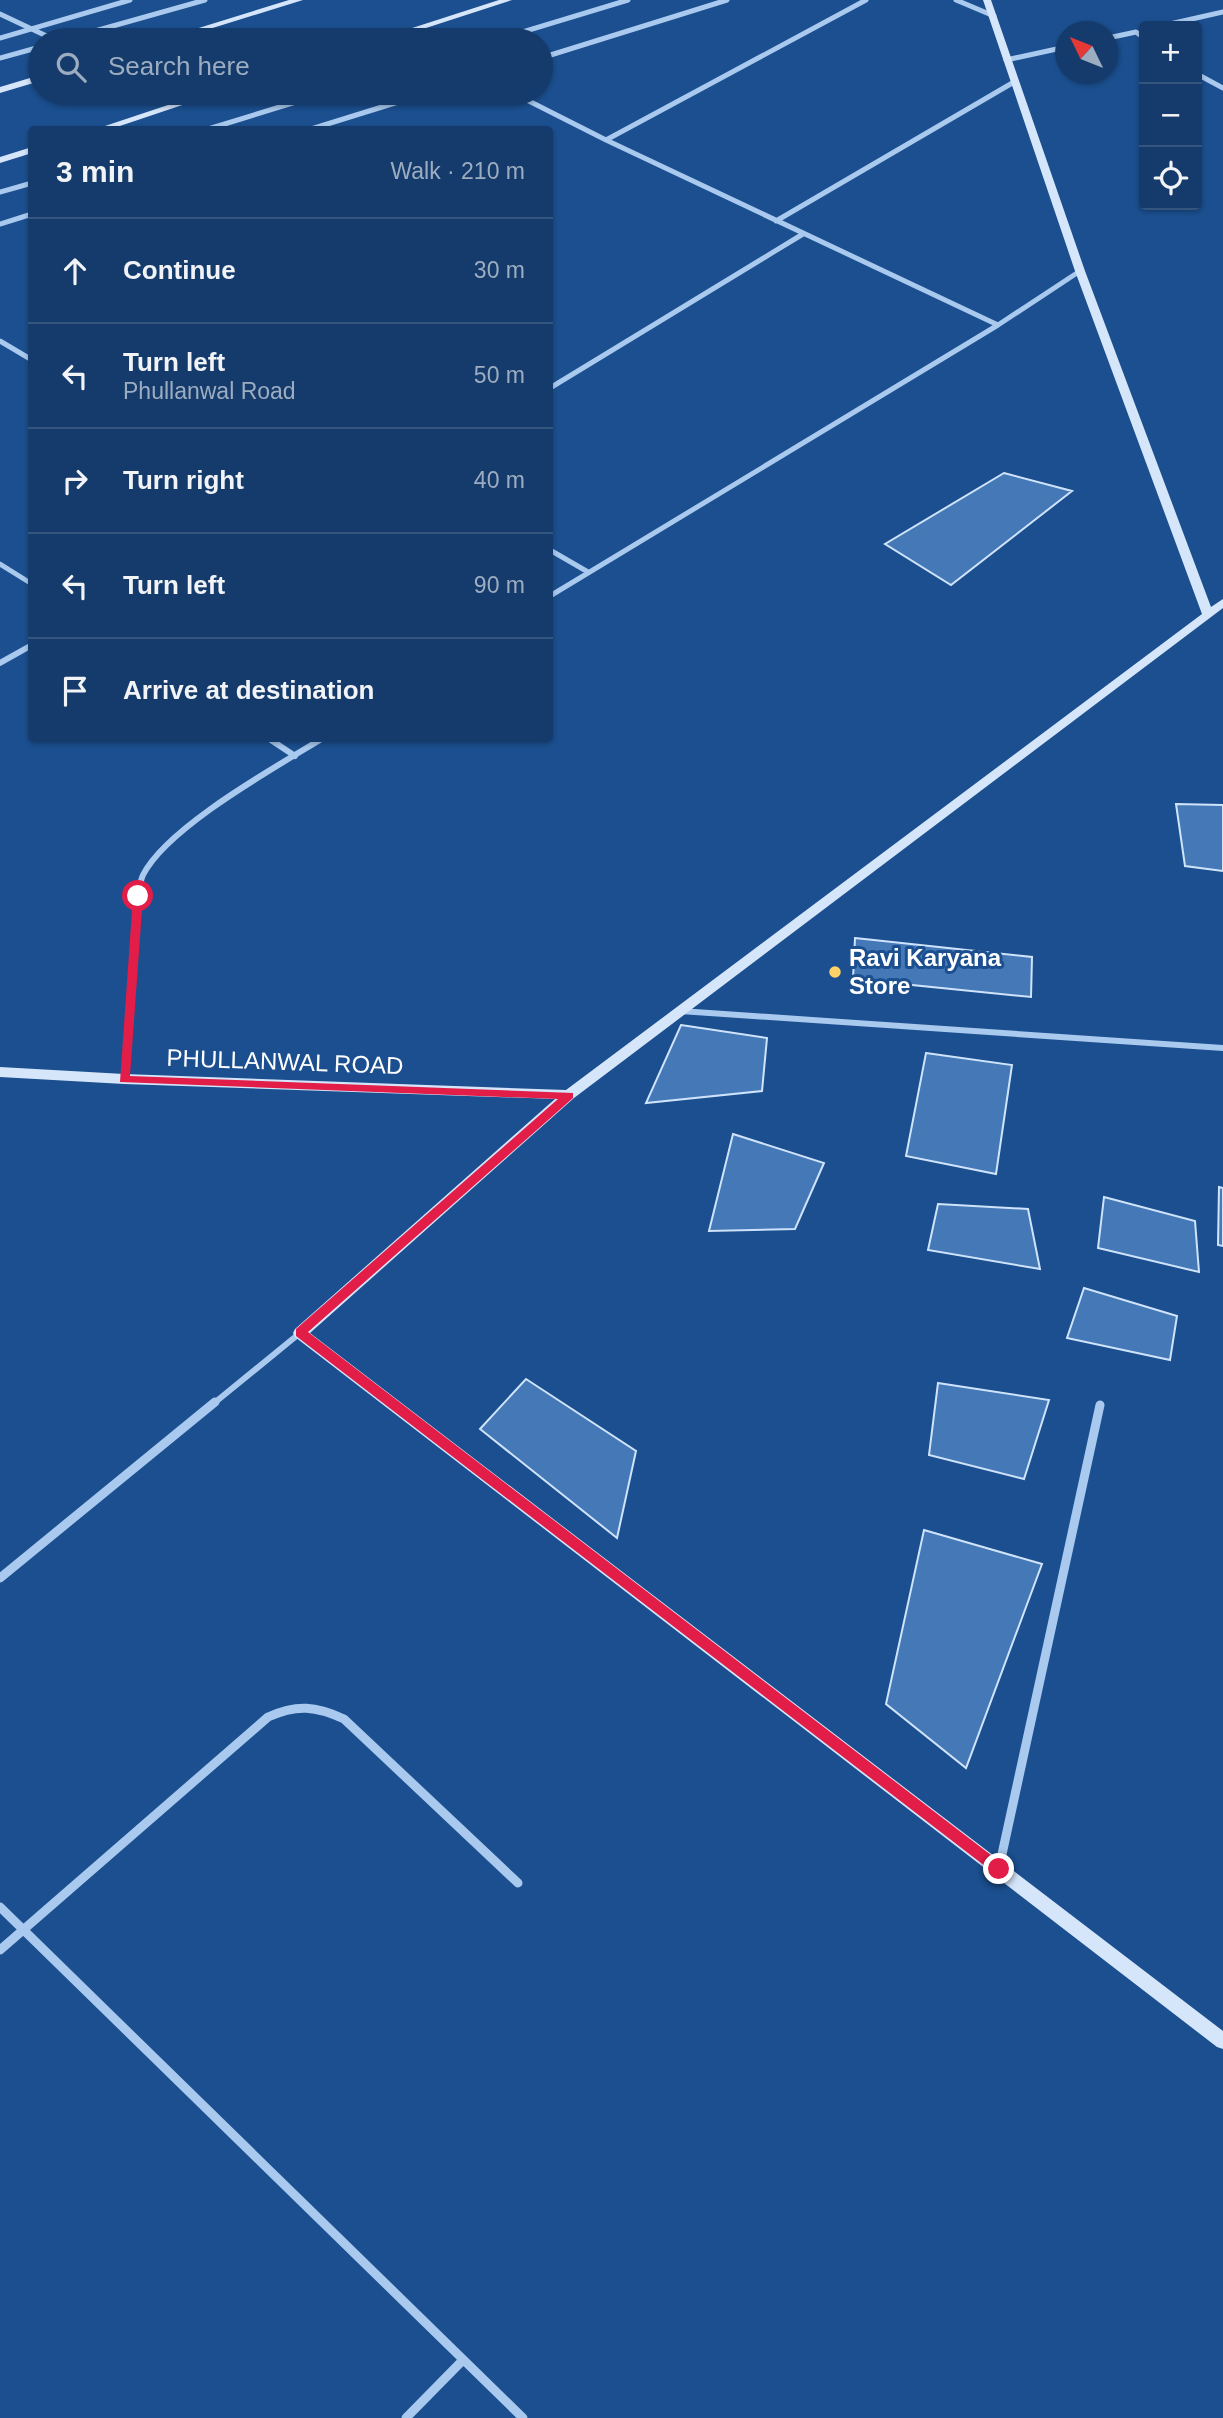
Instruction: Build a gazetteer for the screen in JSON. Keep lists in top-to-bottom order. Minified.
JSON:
{"streets":{"street":["PHULLANWAL ROAD"]},"places":["Ravi Karyana Store"],"north":"top left","page":{"map_buttons":["+","−"],"search":"Search here","heading":["3 min","Walk · 210 m"],"list":[["Continue","30 m"],["Turn left","Phullanwal Road","50 m"],["Turn right","40 m"],["Turn left","90 m"],"Arrive at destination"]}}
